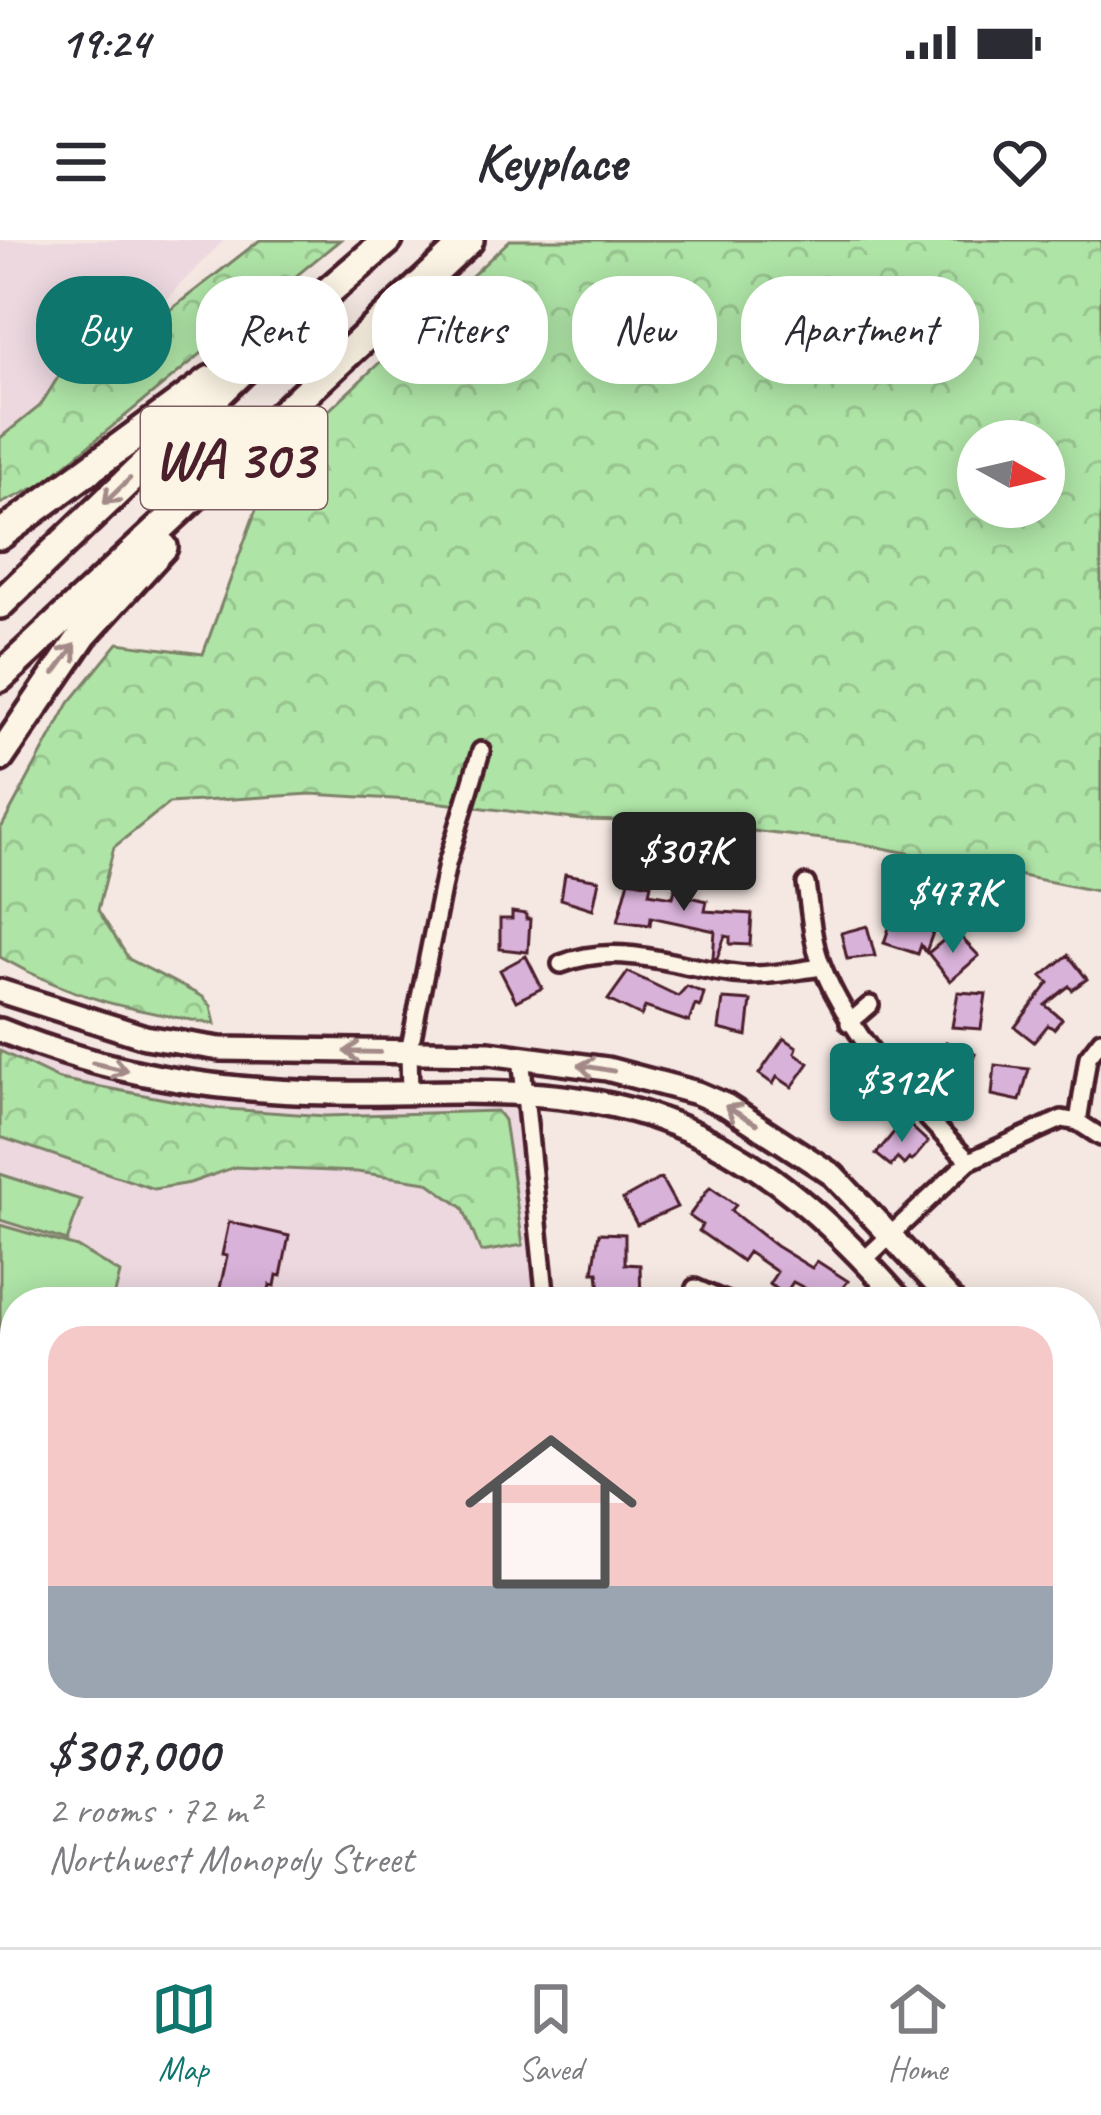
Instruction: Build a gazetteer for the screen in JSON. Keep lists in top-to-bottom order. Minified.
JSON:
{"streets":{"highway":["WA 303"]},"north":"right","page":{"status":"19:24","header":"Keyplace","chip":["Buy","Rent","Filters","New","Apartment"],"price":["$307K","$477K","$312K"],"list":[{"name":"$307,000","note":"2 rooms · 72 m² · Northwest Monopoly Street"}],"tabs":["Map","Saved","Home"]}}
